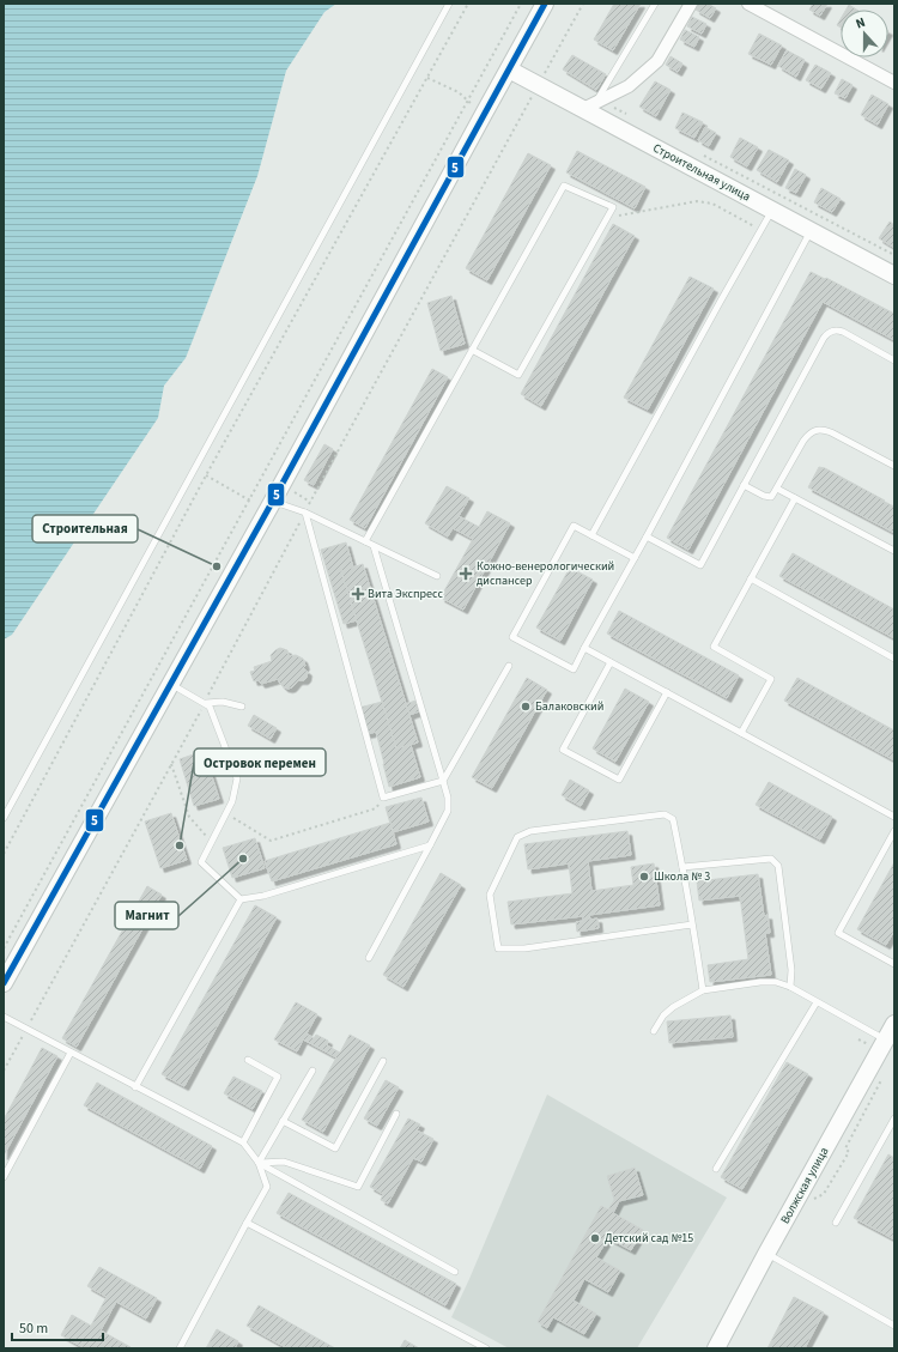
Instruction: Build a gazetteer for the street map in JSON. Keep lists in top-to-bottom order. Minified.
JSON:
{"streets":{"main road":["Строительная улица","Волжская улица"]},"places":{"other":["Строительная","Балаковский","Островок перемен","Магнит","Школа № 3","Детский сад №15"],"health":["Кожно-венерологический диспансер","Вита Экспресс"]},"lines":["transit line 5"],"scale_bar":"50 m","north":"top"}
